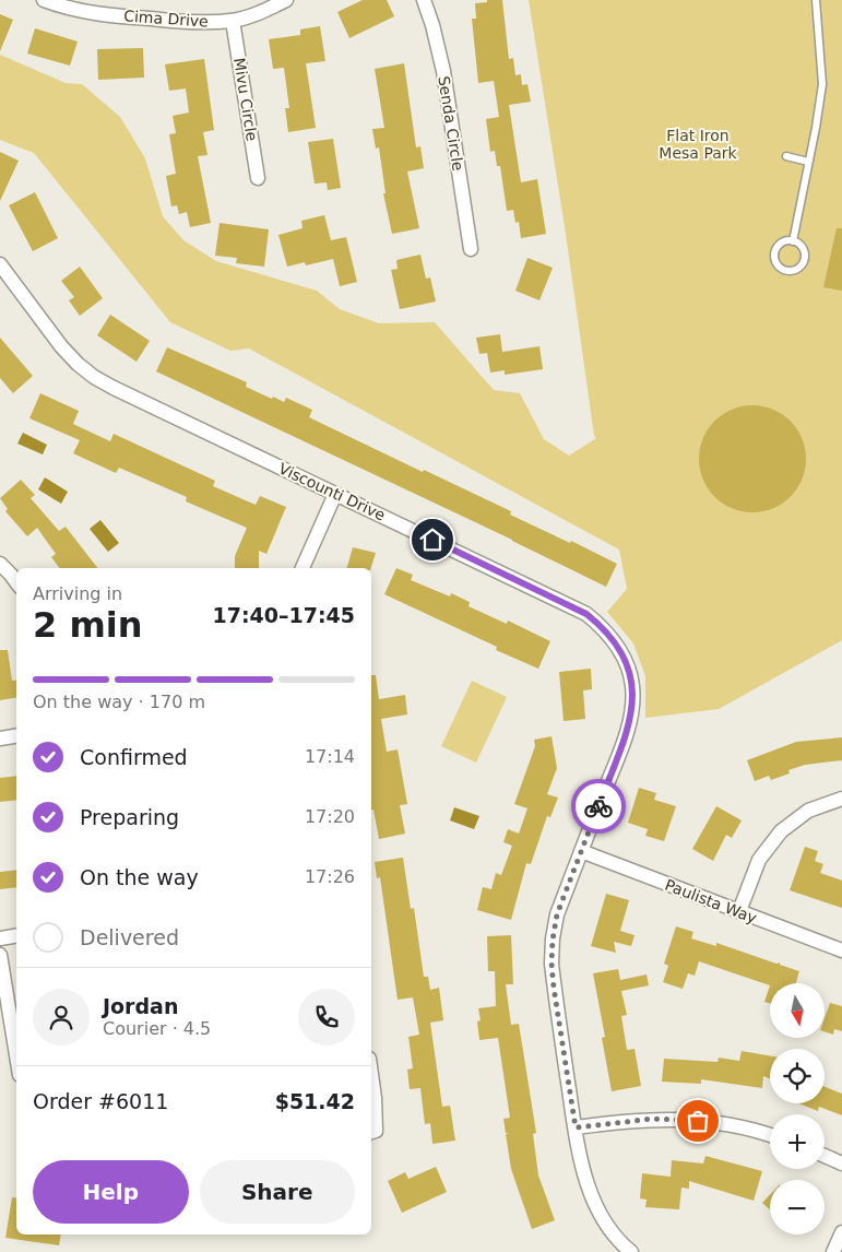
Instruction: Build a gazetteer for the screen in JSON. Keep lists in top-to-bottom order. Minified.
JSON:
{"streets":{"street":["Cima Drive","Mivu Circle","Senda Circle","Viscounti Drive","Paulista Way"]},"crossings":[["Cima Drive","Mivu Circle"],["Viscounti Drive","Paulista Way"]],"parks":["Flat Iron Mesa Park"],"north":"bottom","page":{"heading":["2 min","Arriving in","17:40–17:45"],"panel":["Jordan","Courier · 4.5","Order #6011","$51.42"],"bar":"On the way · 170 m","list":[["Confirmed","17:14"],["Preparing","17:20"],["On the way","17:26"],"Delivered"],"map_buttons":["+","−"],"buttons":["Help","Share"]}}
